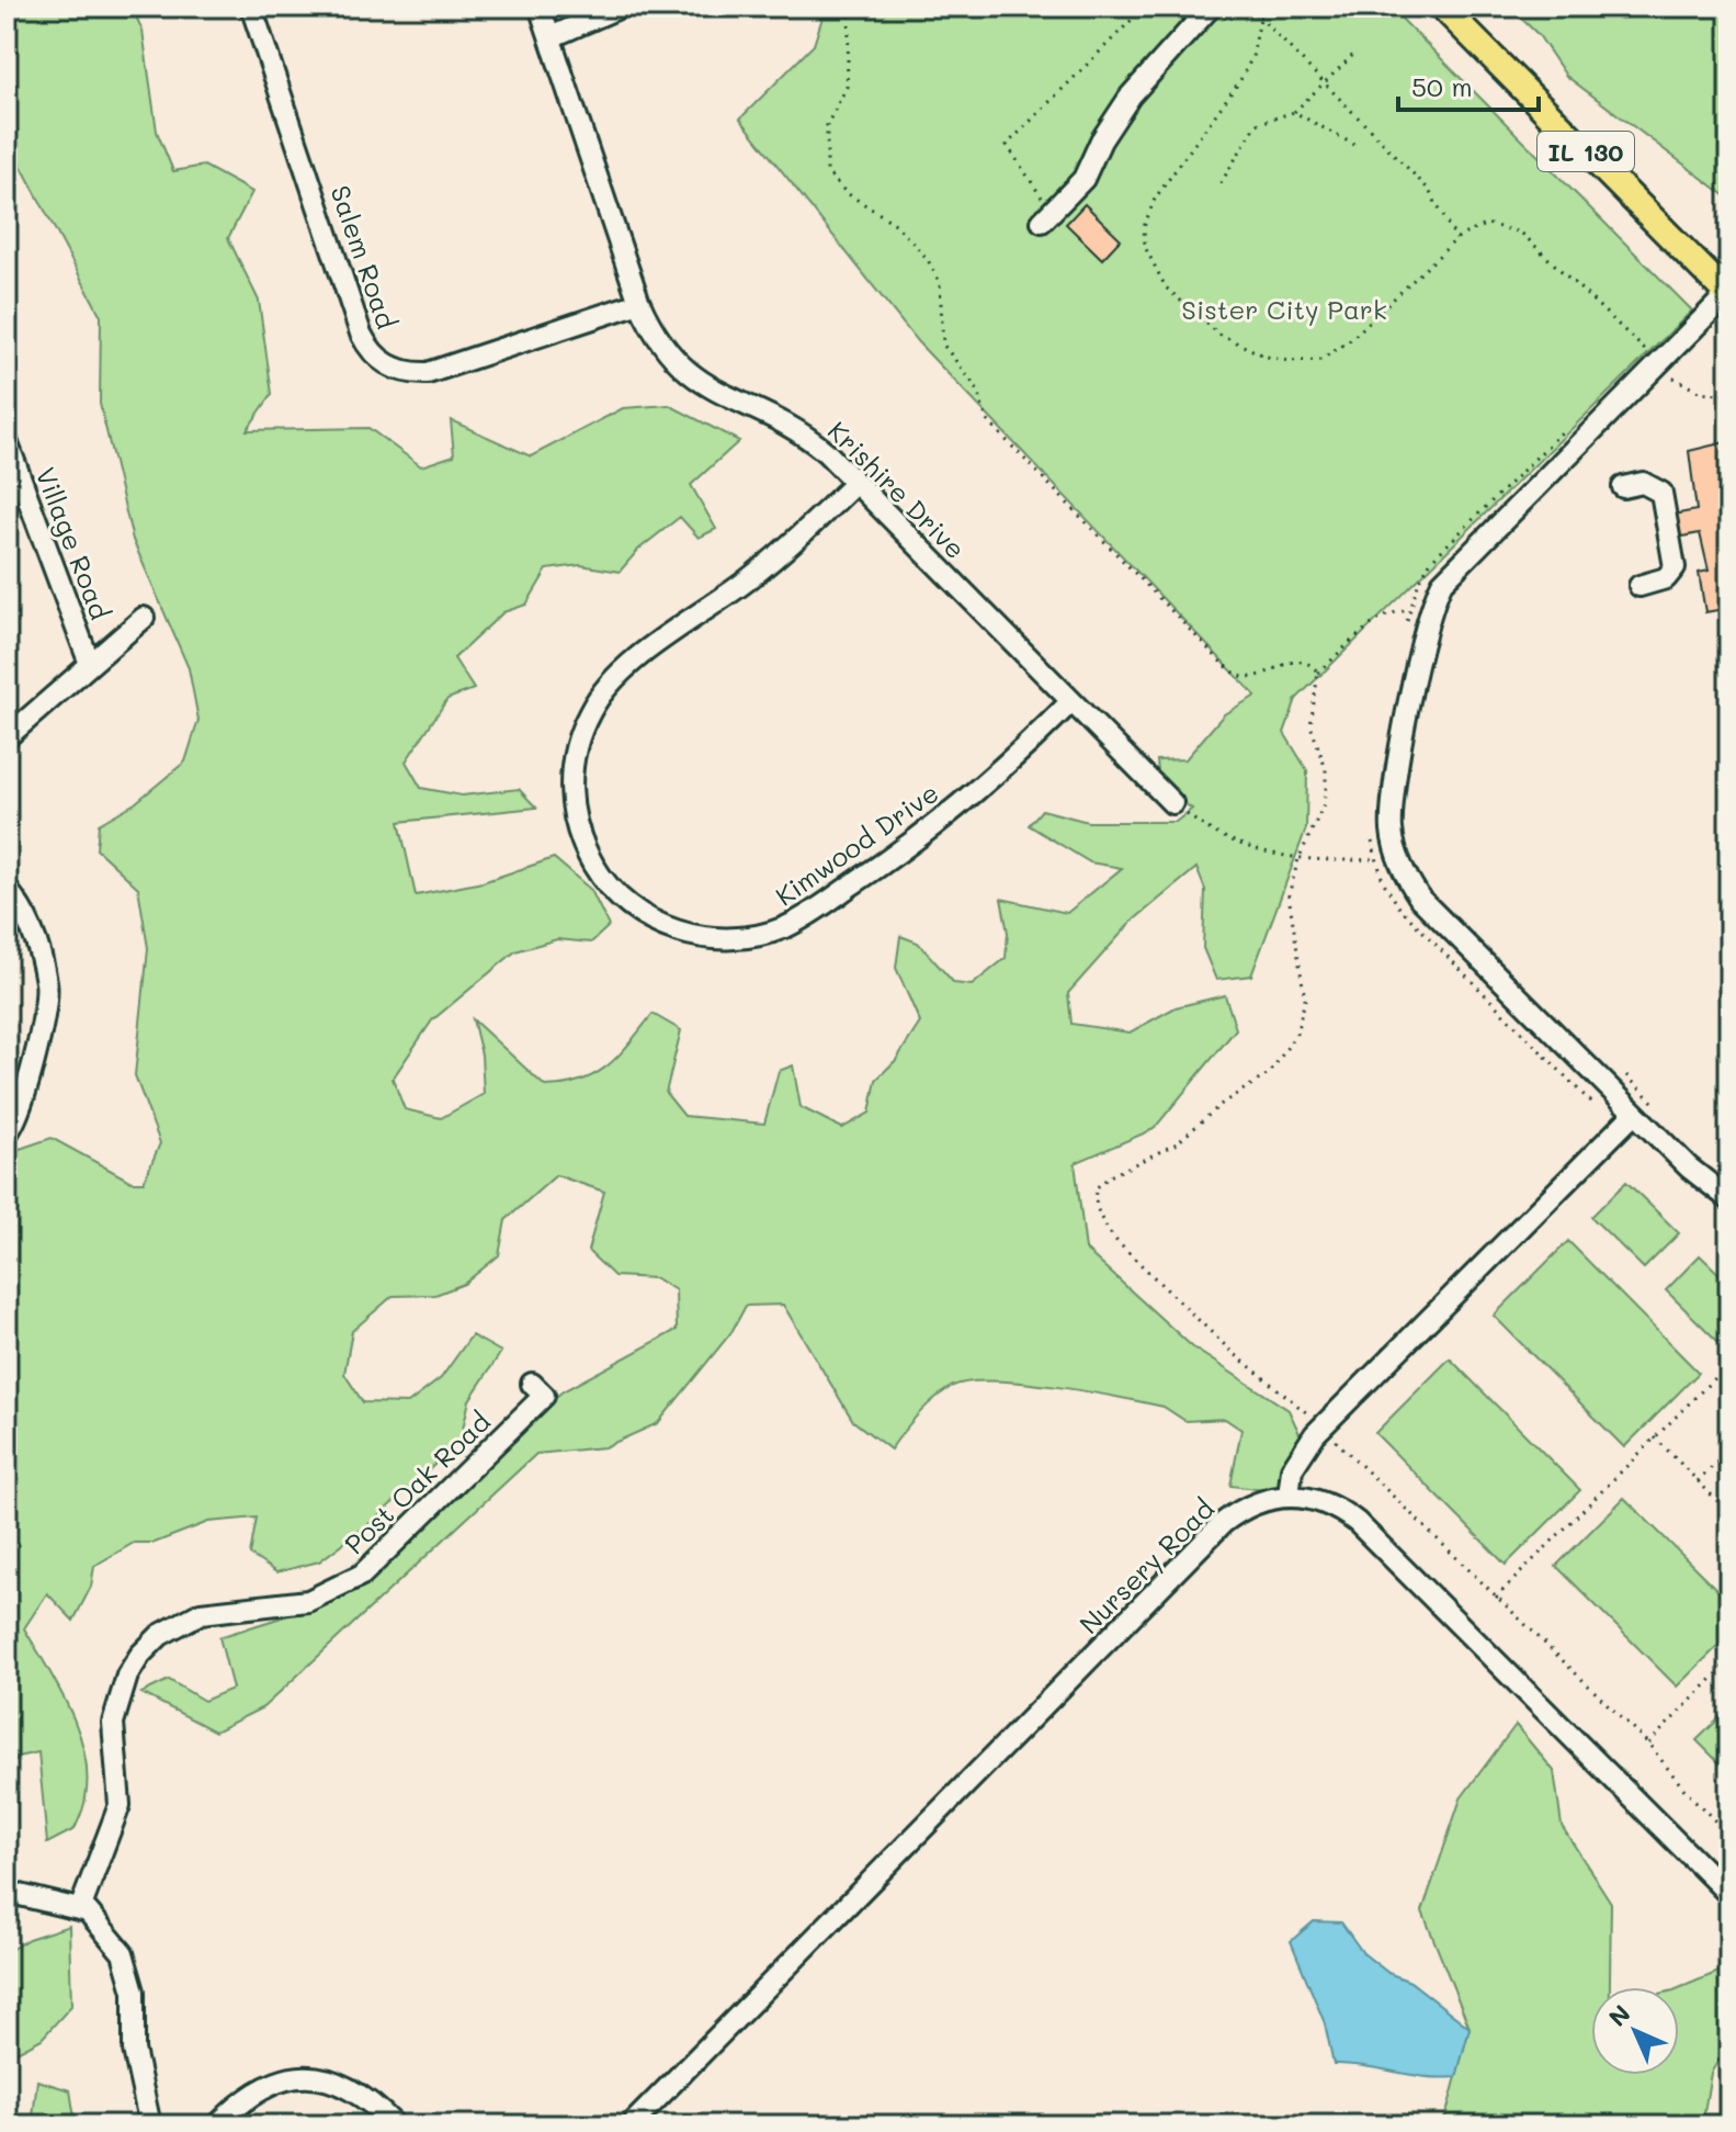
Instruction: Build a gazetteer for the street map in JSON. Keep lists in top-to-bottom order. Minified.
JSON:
{"streets":{"main road":["IL 130"],"street":["Salem Road","Krishire Drive","Village Road","Kimwood Drive","Post Oak Road","Nursery Road"]},"crossings":[["Salem Road","Krishire Drive"],["Krishire Drive","Kimwood Drive"]],"parks":["Sister City Park"],"scale_bar":"50 m","north":"top left"}
